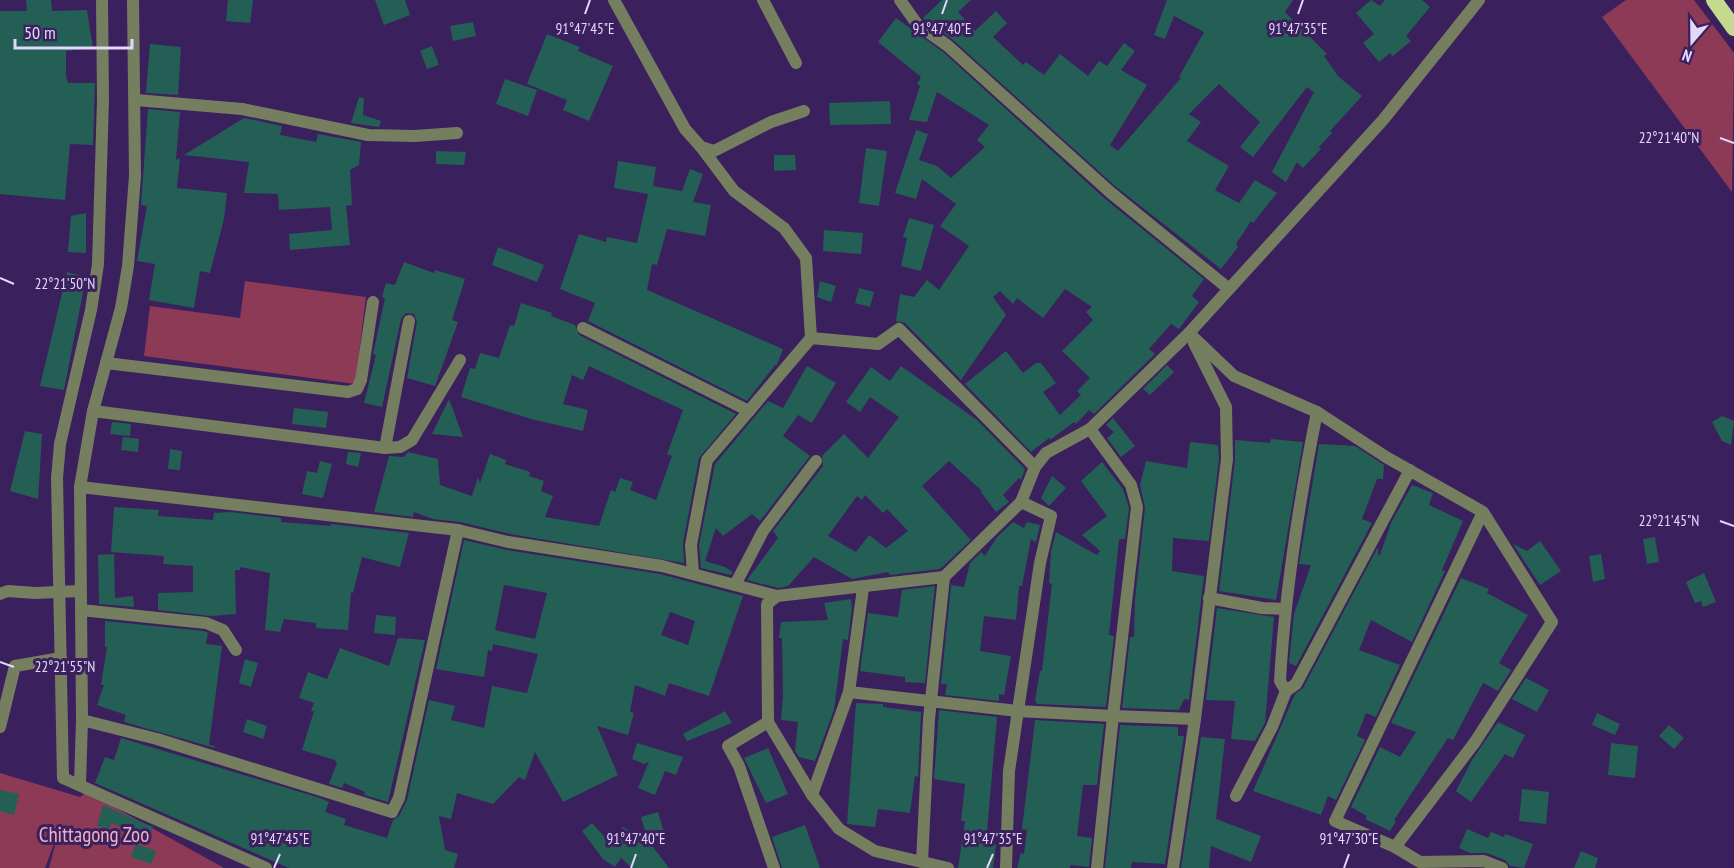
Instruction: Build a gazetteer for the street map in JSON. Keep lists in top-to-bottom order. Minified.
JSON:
{"parks":["Chittagong Zoo"],"scale_bar":"50 m","north":"bottom","coordinates":["91°47'45\"E","91°47'40\"E","91°47'35\"E","22°21'40\"N","22°21'50\"N","22°21'45\"N","22°21'55\"N","91°47'30\"E"]}
